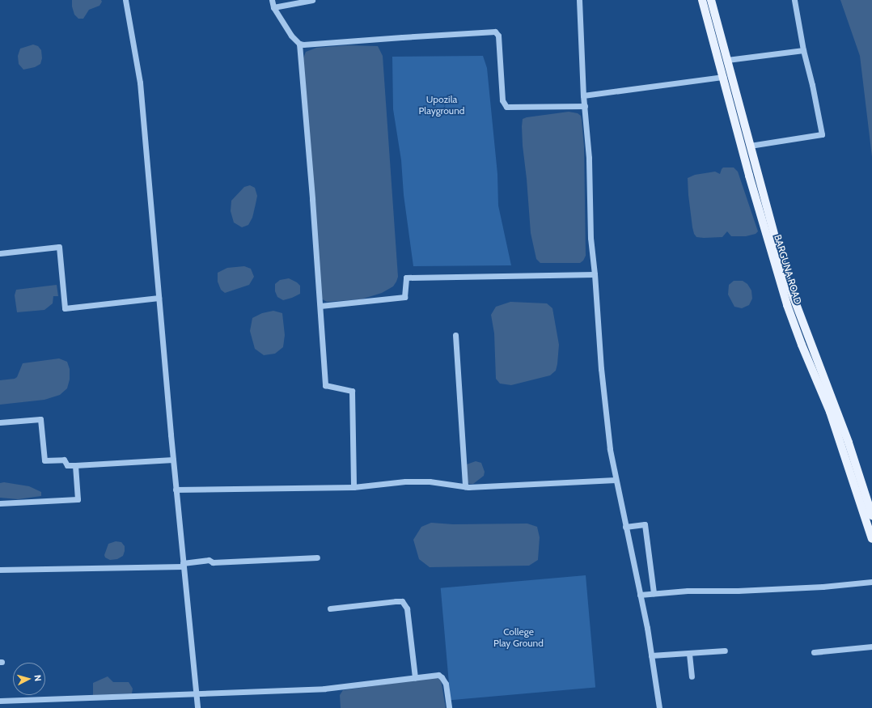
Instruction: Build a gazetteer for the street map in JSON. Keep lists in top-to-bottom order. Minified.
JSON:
{"streets":{"main road":["BARGUNA ROAD"]},"parks":["Upozila Playground","College Play Ground"],"north":"right"}
